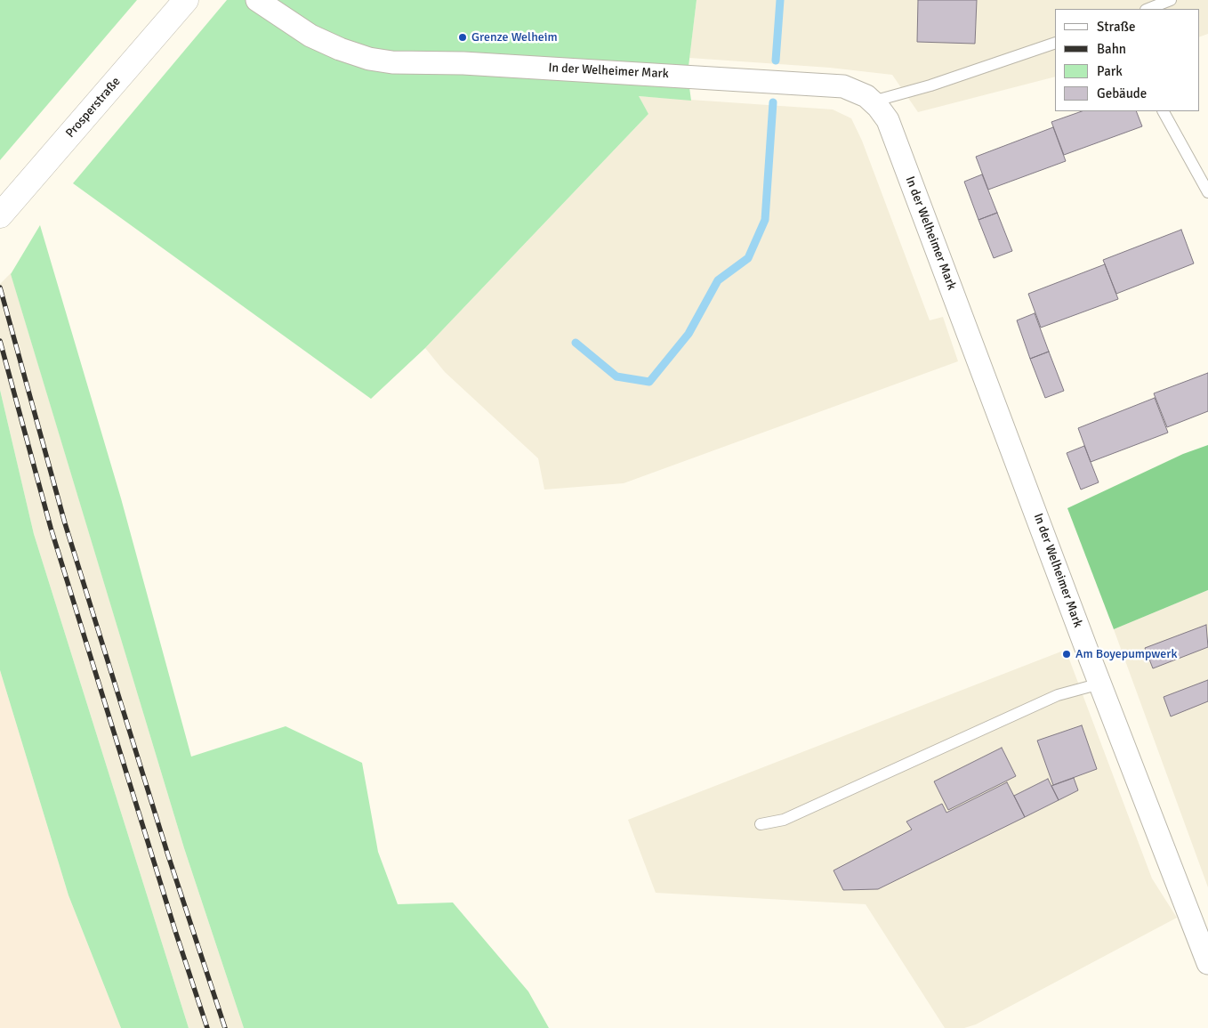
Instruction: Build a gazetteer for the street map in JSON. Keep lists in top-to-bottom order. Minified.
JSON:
{"streets":{"main road":["Prosperstraße"],"street":["In der Welheimer Mark"]},"places":["Grenze Welheim","Am Boyepumpwerk"],"legend":["Straße","Bahn","Park","Gebäude"]}
